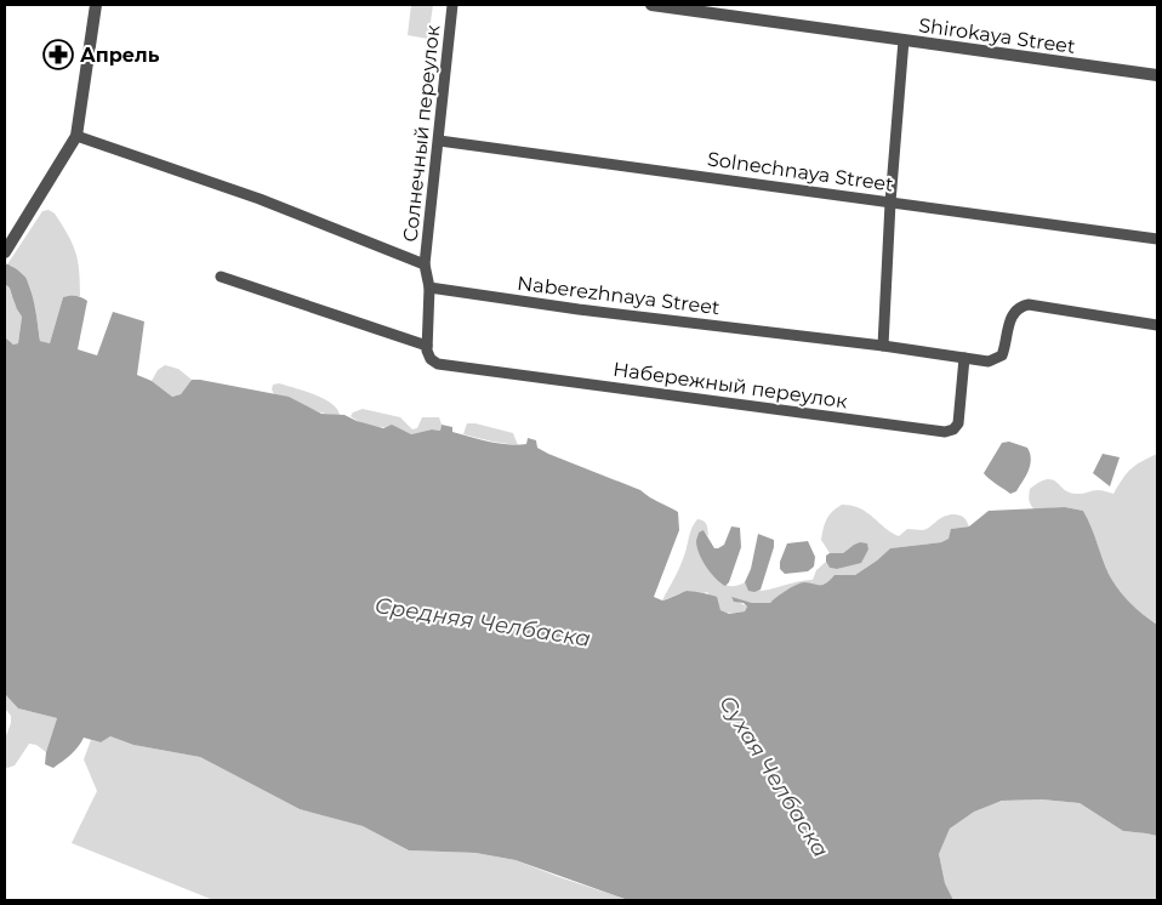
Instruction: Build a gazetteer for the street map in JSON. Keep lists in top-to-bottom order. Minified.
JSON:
{"streets":{"street":["Shirokaya Street","Солнечный переулок","Solnechnaya Street","Naberezhnaya Street","Набережный переулок"]},"crossings":[["Солнечный переулок","Solnechnaya Street"],["Naberezhnaya Street","Набережный переулок"]],"water":["Средняя Челбаска","Сухая Челбаска"],"places":{"pharmacy":["Апрель"]}}
